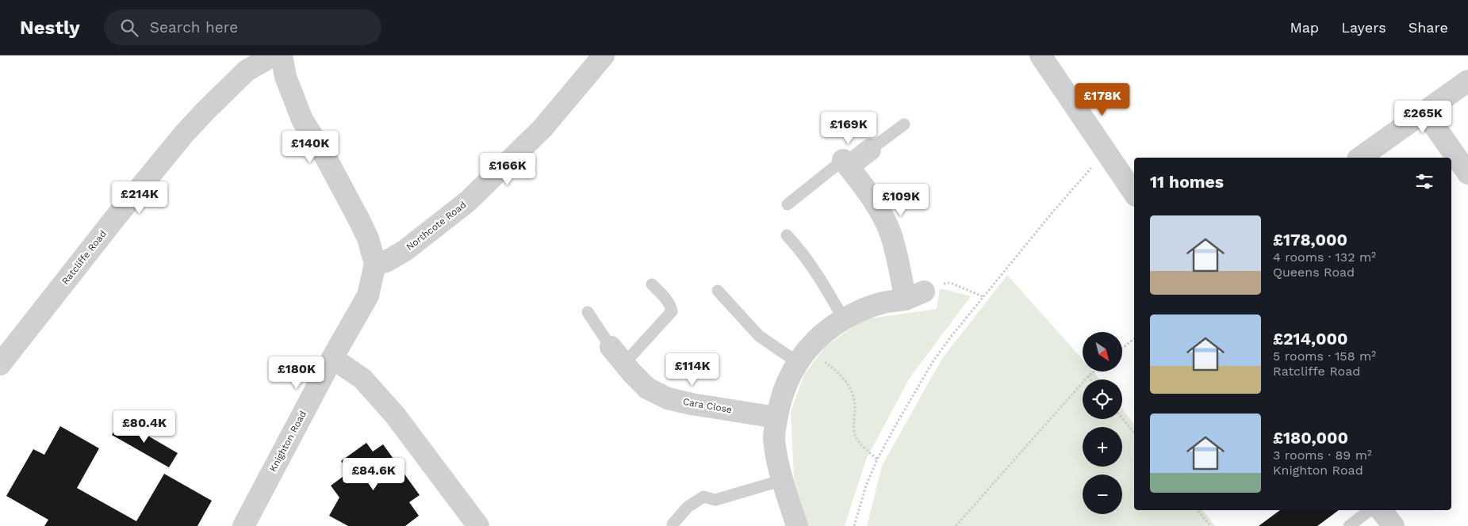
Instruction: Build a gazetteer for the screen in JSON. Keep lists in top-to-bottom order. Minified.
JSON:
{"streets":{"street":["Northcote Road","Ratcliffe Road","Cara Close","Knighton Road"]},"crossings":[["Northcote Road","Knighton Road"]],"north":"bottom right","page":{"header":"Nestly","search":"Search here","nav":["Map","Layers","Share"],"price":["£178K","£265K","£169K","£140K","£166K","£214K","£109K","£114K","£180K","£80.4K","£84.6K"],"heading":"11 homes","list":[{"name":"£178,000","note":"4 rooms · 132 m² · Queens Road"},{"name":"£214,000","note":"5 rooms · 158 m² · Ratcliffe Road"},{"name":"£180,000","note":"3 rooms · 89 m² · Knighton Road"}],"map_buttons":["+","−"]}}
